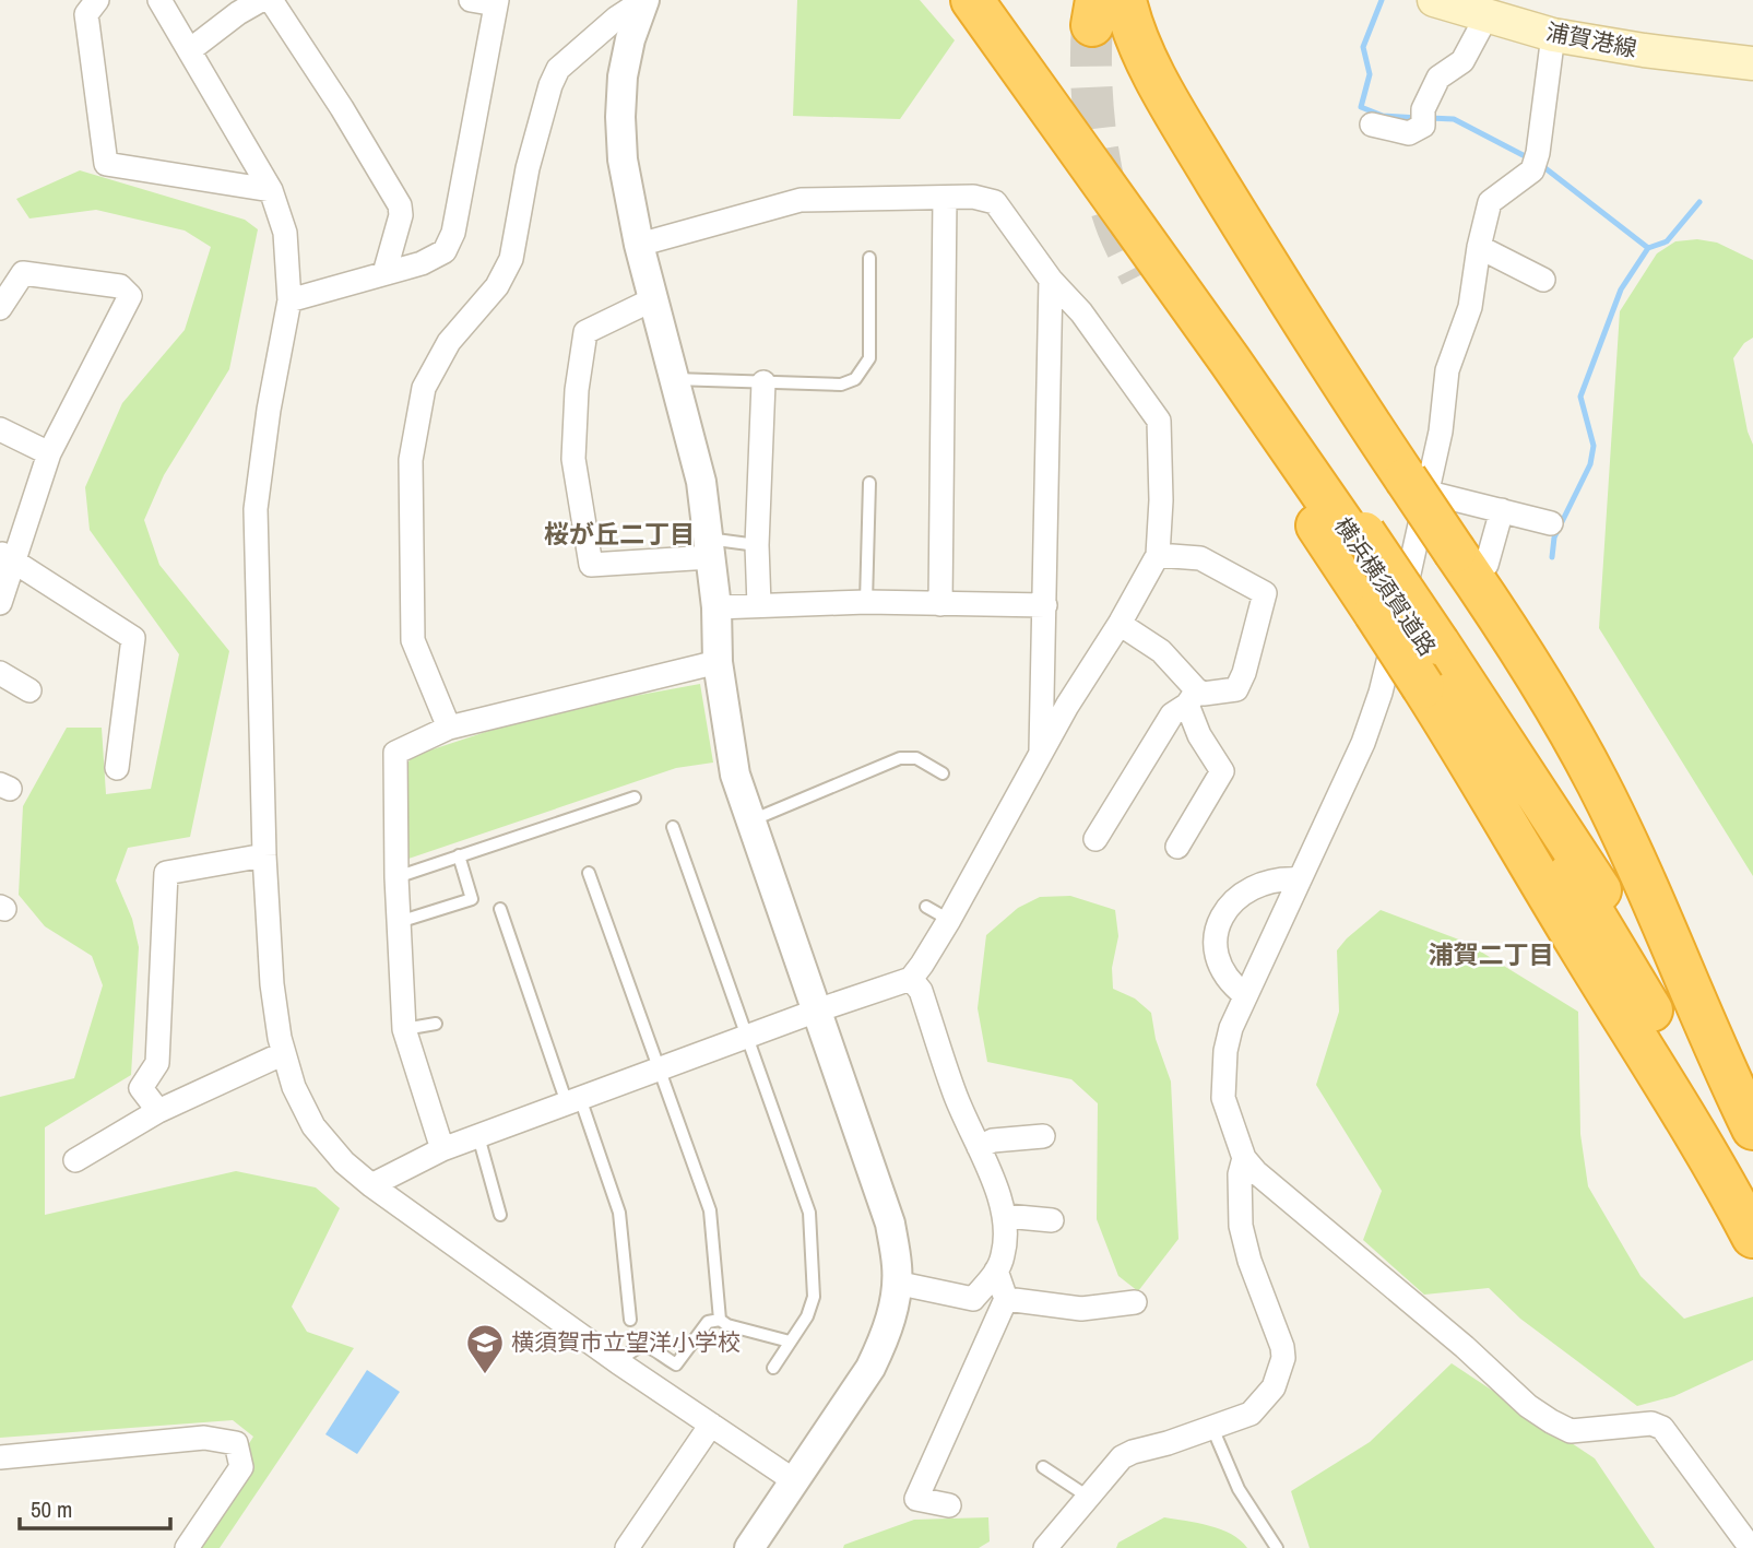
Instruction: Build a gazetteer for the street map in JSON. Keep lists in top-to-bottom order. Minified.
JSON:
{"streets":{"highway":["横浜横須賀道路"],"main road":["浦賀港線"]},"districts":["桜が丘二丁目","浦賀二丁目"],"places":{"school or university":["横須賀市立望洋小学校"]},"scale_bar":"50 m"}
